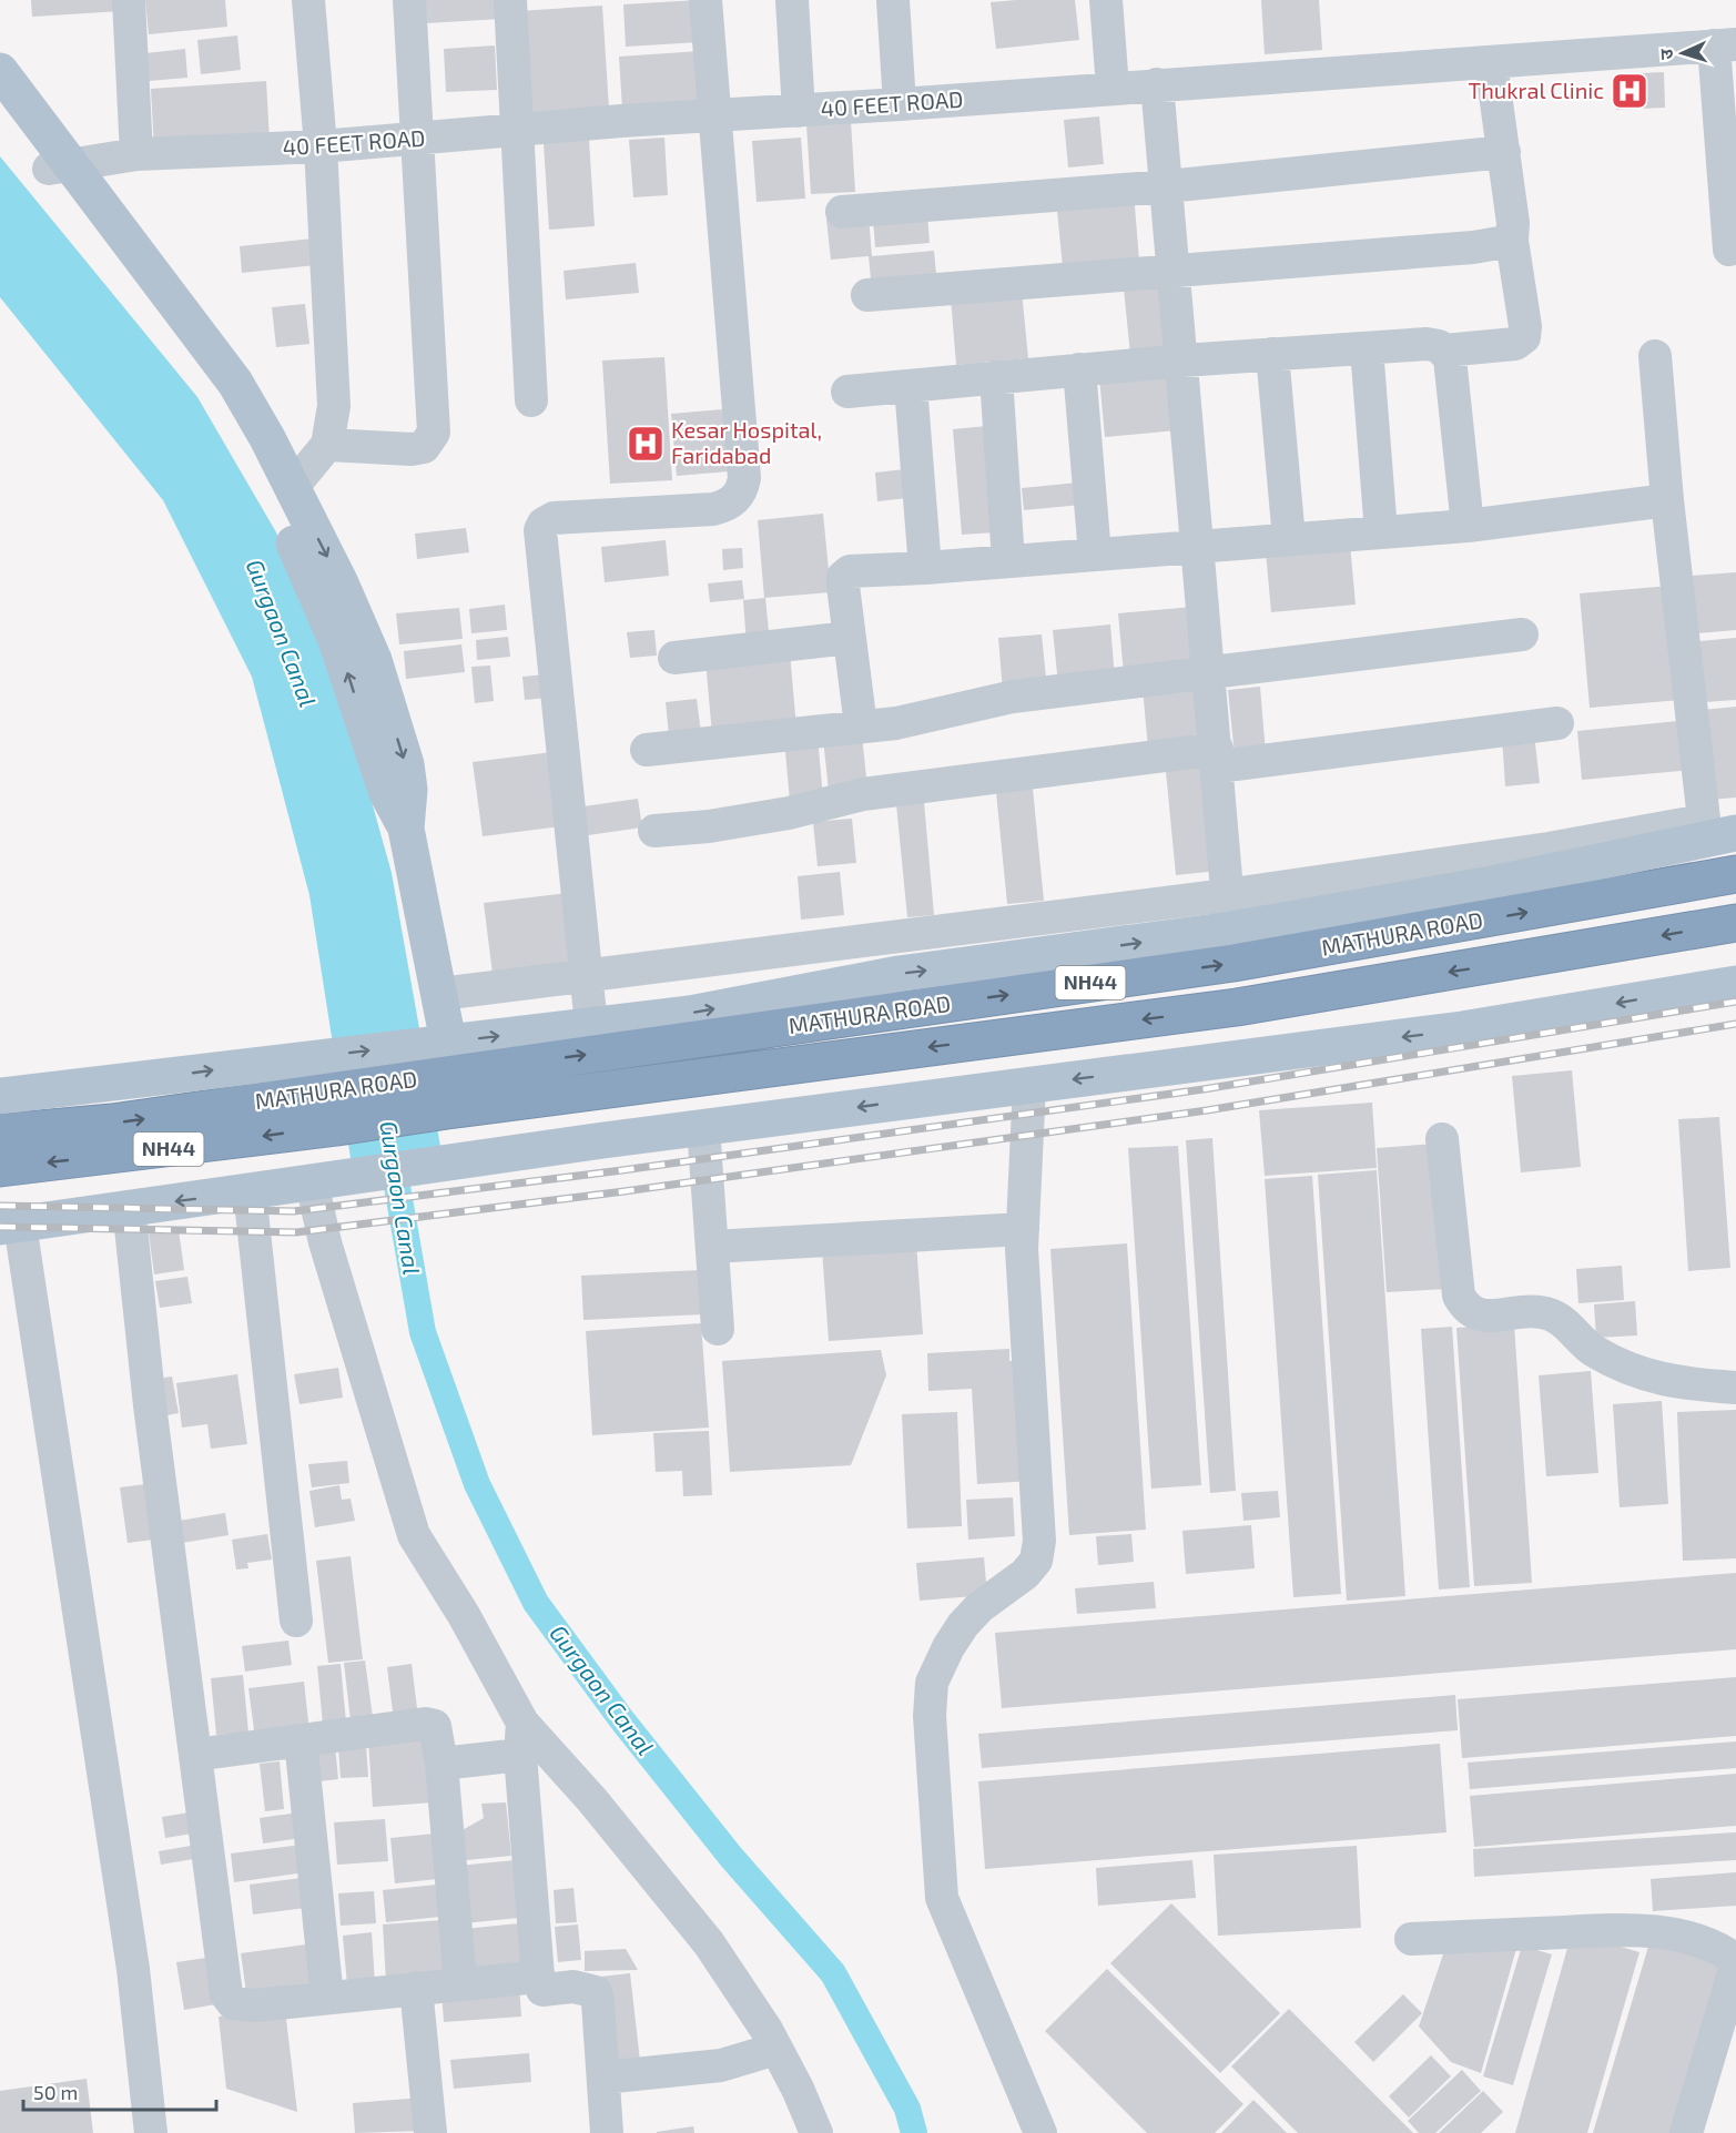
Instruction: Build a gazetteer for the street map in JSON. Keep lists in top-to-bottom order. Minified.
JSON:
{"streets":{"highway":["MATHURA ROAD","NH44"],"street":["40 FEET ROAD"]},"water":["Gurgaon Canal"],"places":{"hospital":["Thukral Clinic","Kesar Hospital, Faridabad"]},"scale_bar":"50 m","north":"left"}
